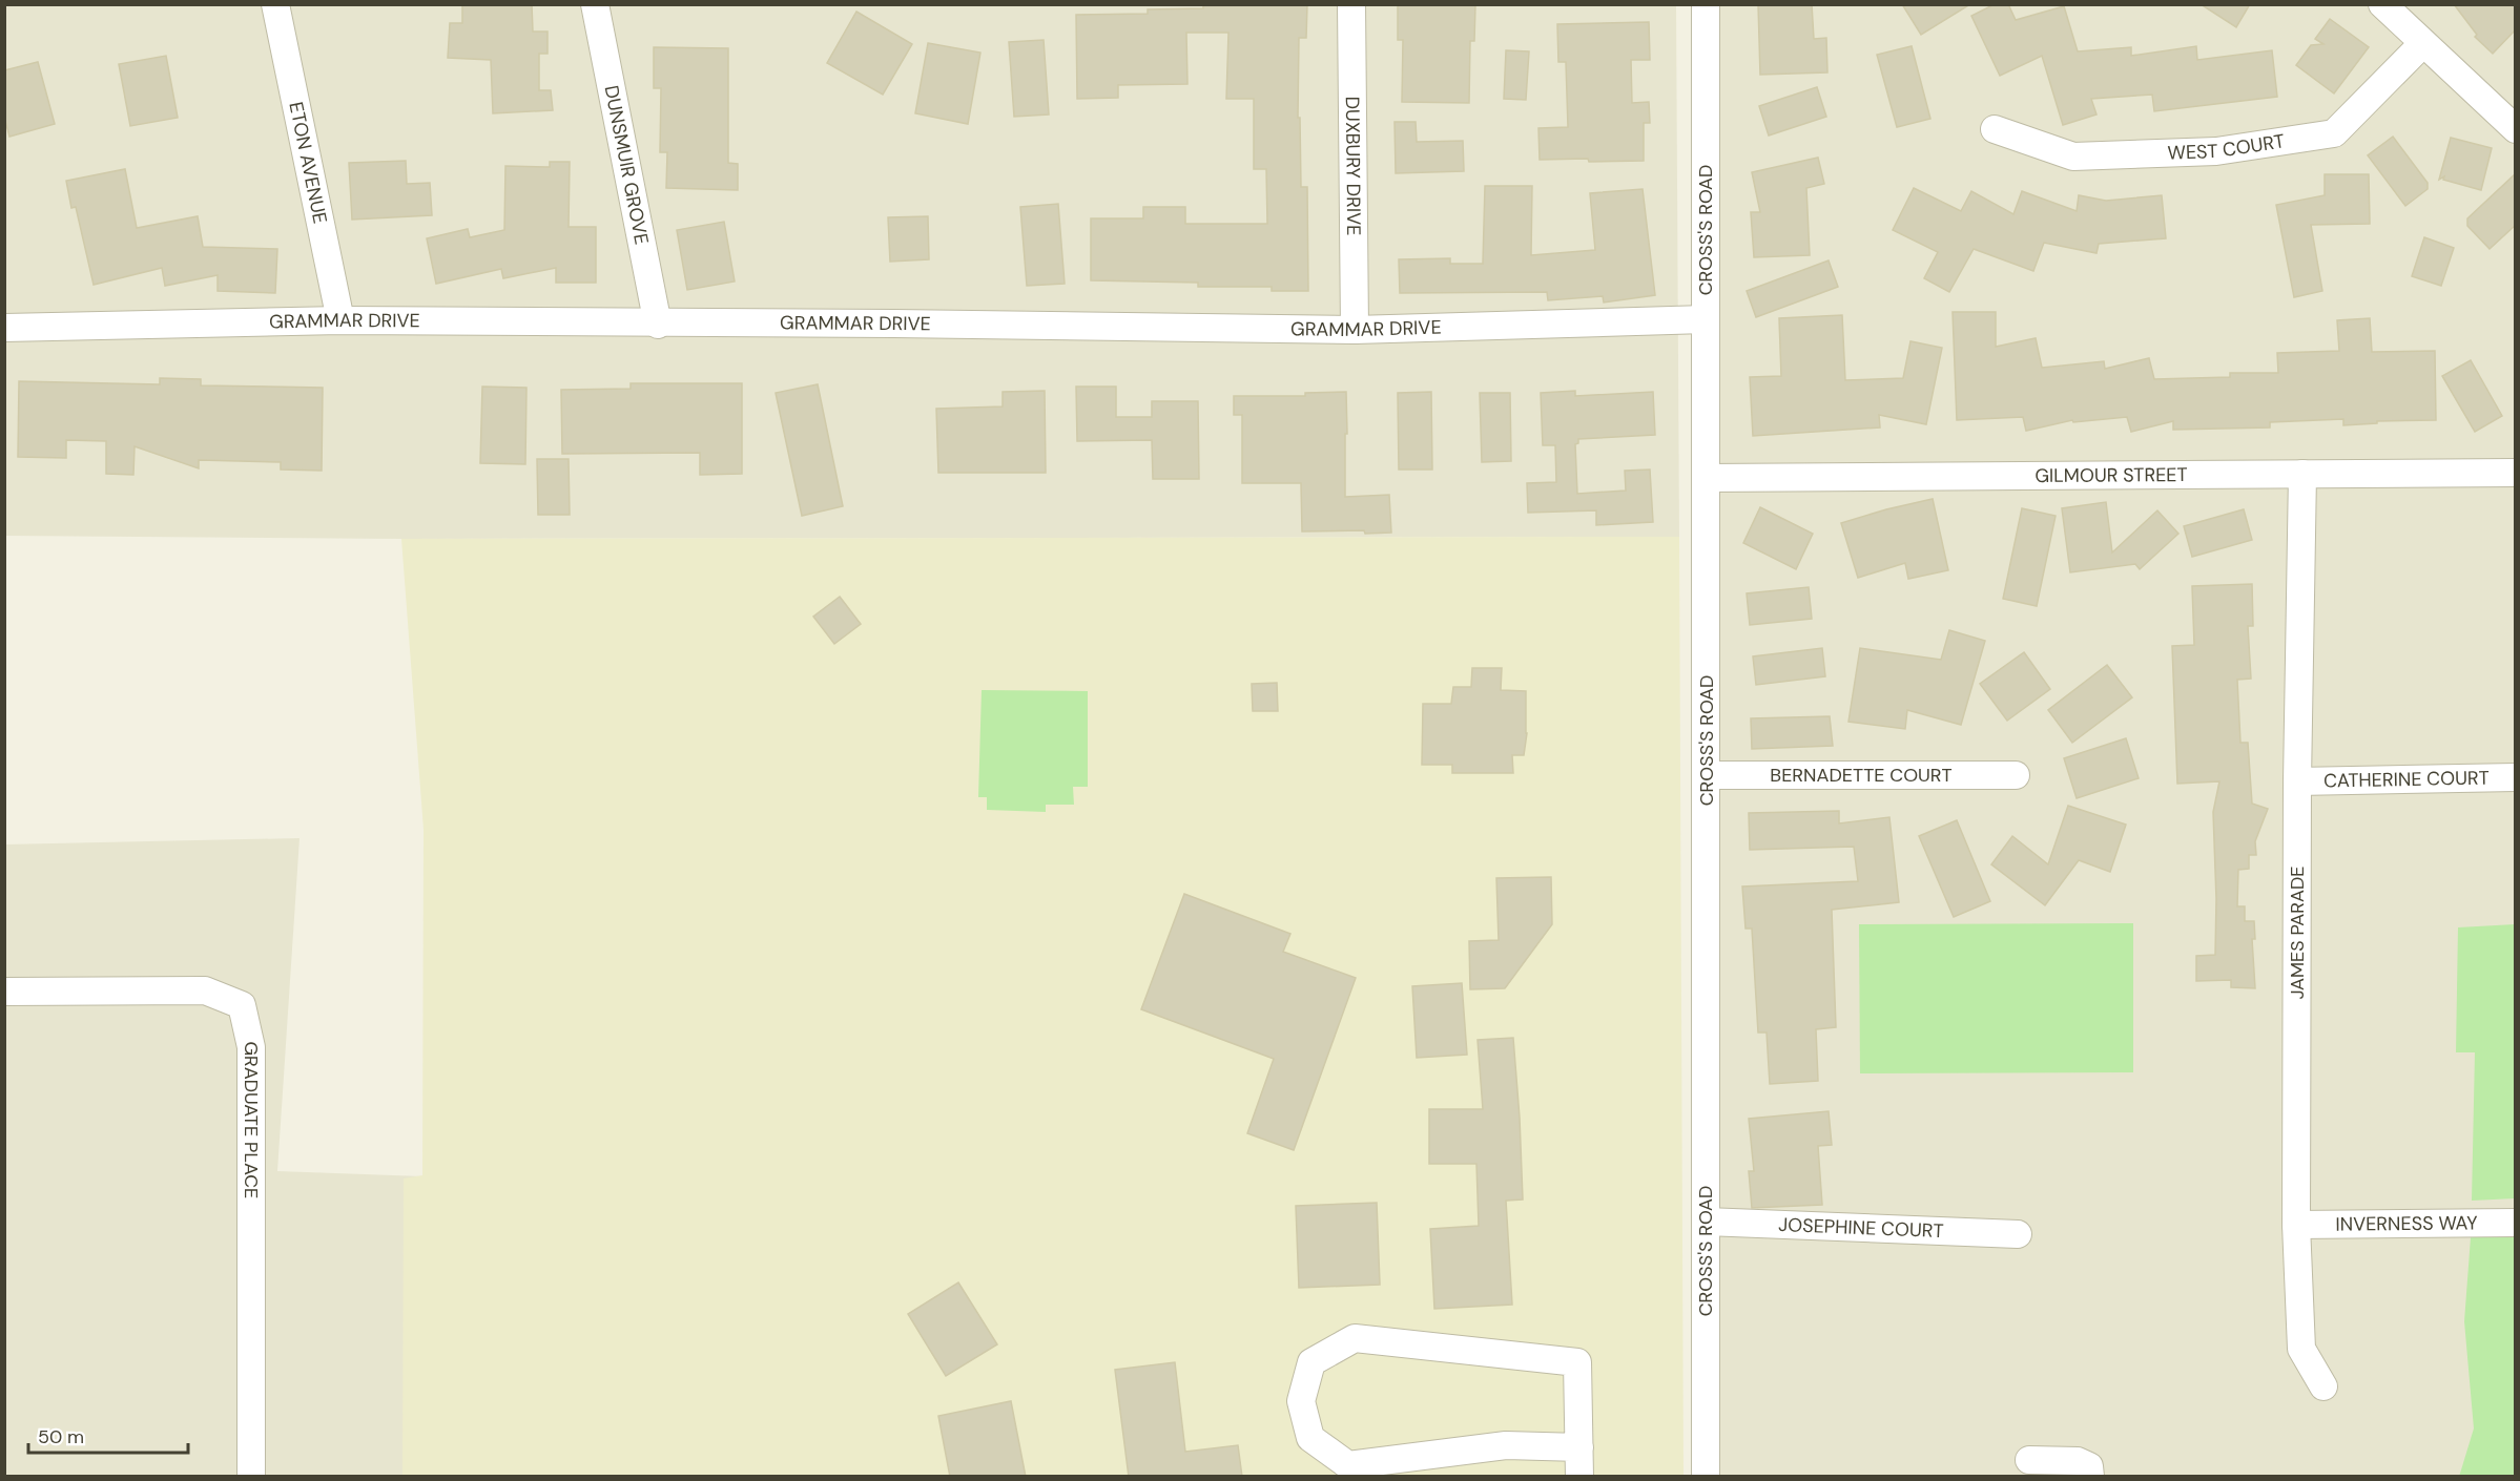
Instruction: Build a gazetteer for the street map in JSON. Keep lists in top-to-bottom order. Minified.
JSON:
{"streets":{"street":["WEST COURT","ETON AVENUE","DUNSMUIR GROVE","DUXBURY DRIVE","CROSS'S ROAD","GRAMMAR DRIVE","GILMOUR STREET","BERNADETTE COURT","CATHERINE COURT","JAMES PARADE","GRADUATE PLACE","INVERNESS WAY","JOSEPHINE COURT"]},"crossings":[["ETON AVENUE","GRAMMAR DRIVE"],["DUNSMUIR GROVE","GRAMMAR DRIVE"],["DUXBURY DRIVE","GRAMMAR DRIVE"],["CROSS'S ROAD","GRAMMAR DRIVE"],["CROSS'S ROAD","GILMOUR STREET"],["CROSS'S ROAD","BERNADETTE COURT"],["CROSS'S ROAD","JOSEPHINE COURT"],["GILMOUR STREET","JAMES PARADE"],["CATHERINE COURT","JAMES PARADE"],["JAMES PARADE","INVERNESS WAY"]],"scale_bar":"50 m"}
